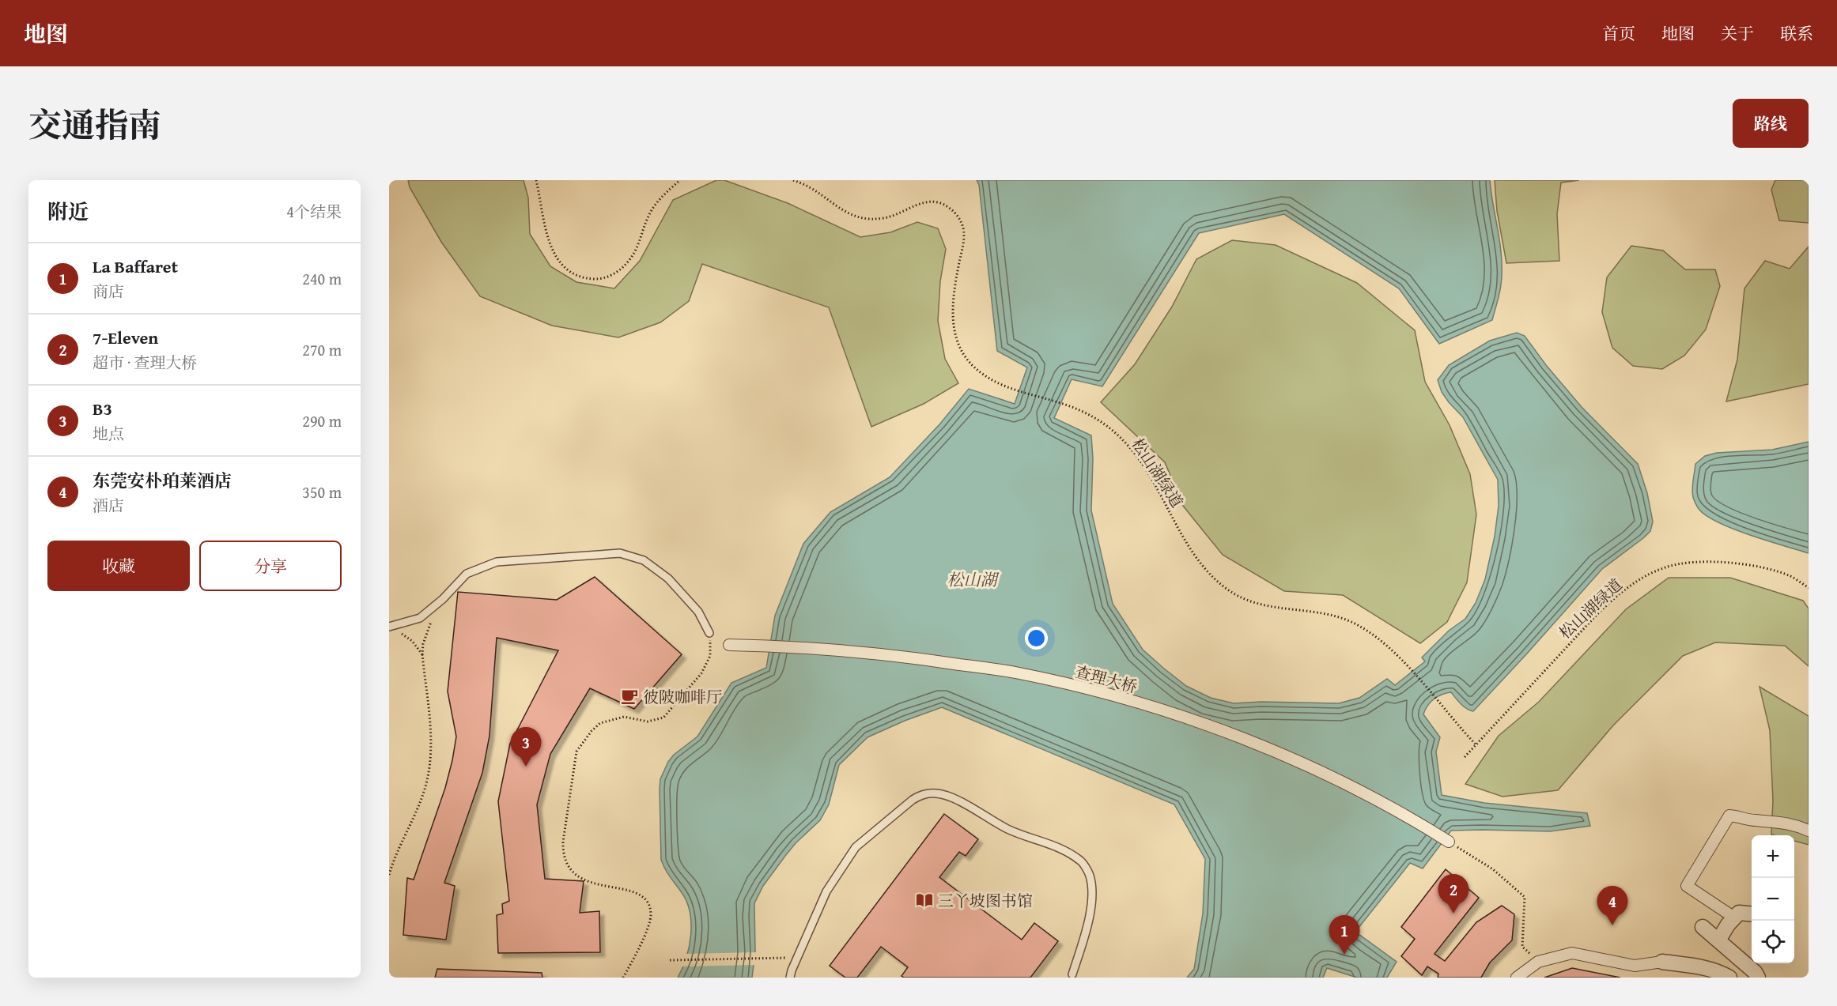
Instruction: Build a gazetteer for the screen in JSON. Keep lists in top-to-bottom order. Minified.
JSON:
{"streets":{"street":["查理大桥"],"path":["松山湖绿道"]},"water":["松山湖"],"places":{"cafe":["彼陂咖啡厅"],"library":["三丫坡图书馆"]},"page":{"header":"地图","nav":["首页","地图","关于","联系"],"title":"交通指南","buttons":["路线",["收藏","分享"]],"heading":["附近","4个结果"],"list":[{"mark":"1","name":"La Baffaret","note":"商店","value":"240 m"},{"mark":"2","name":"7-Eleven","note":"超市 · 查理大桥","value":"270 m"},{"mark":"3","name":"B3","note":"地点","value":"290 m"},{"mark":"4","name":"东莞安朴珀莱酒店","note":"酒店","value":"350 m"}],"pins":["3","2","4","1"],"map_buttons":["+","−"]}}
